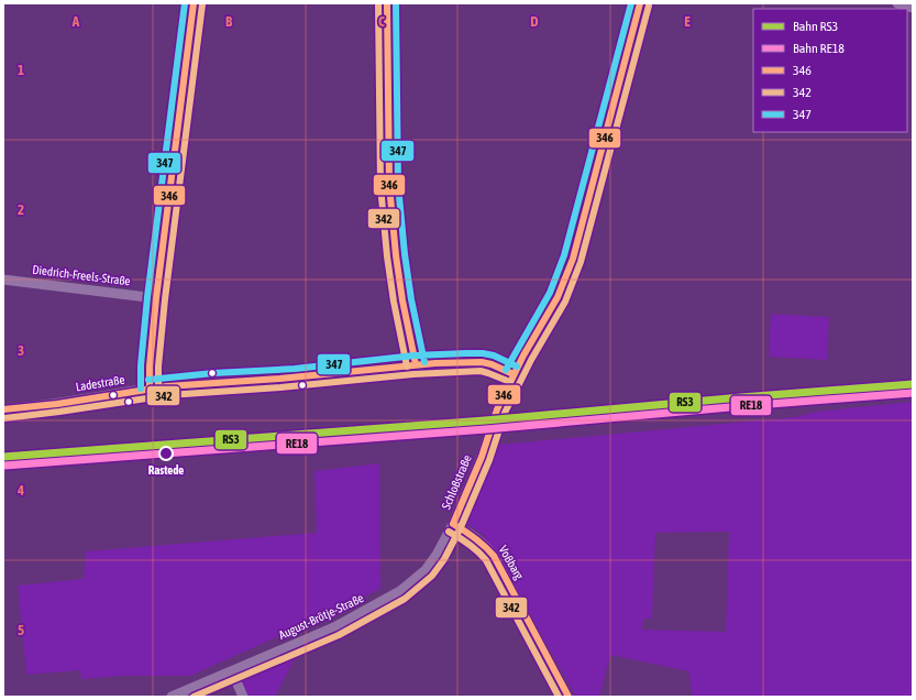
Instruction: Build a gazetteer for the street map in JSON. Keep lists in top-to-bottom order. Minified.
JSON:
{"streets":{"street":["Diedrich-Freels-Straße","Ladestraße","Schloßstraße","Voßbarg","August-Brötje-Straße"]},"crossings":[["Ladestraße","Schloßstraße"],["Schloßstraße","Voßbarg"],["Schloßstraße","August-Brötje-Straße"],["Voßbarg","August-Brötje-Straße"]],"places":["Rastede"],"lines":["transit line 346","transit line 342","transit line 347","rail line RS3","rail line RE18"],"legend":["Bahn RS3","Bahn RE18","346","342","347"],"grid":{"columns":["A","B","C","D","E"],"rows":["1","2","3","4","5"]}}
